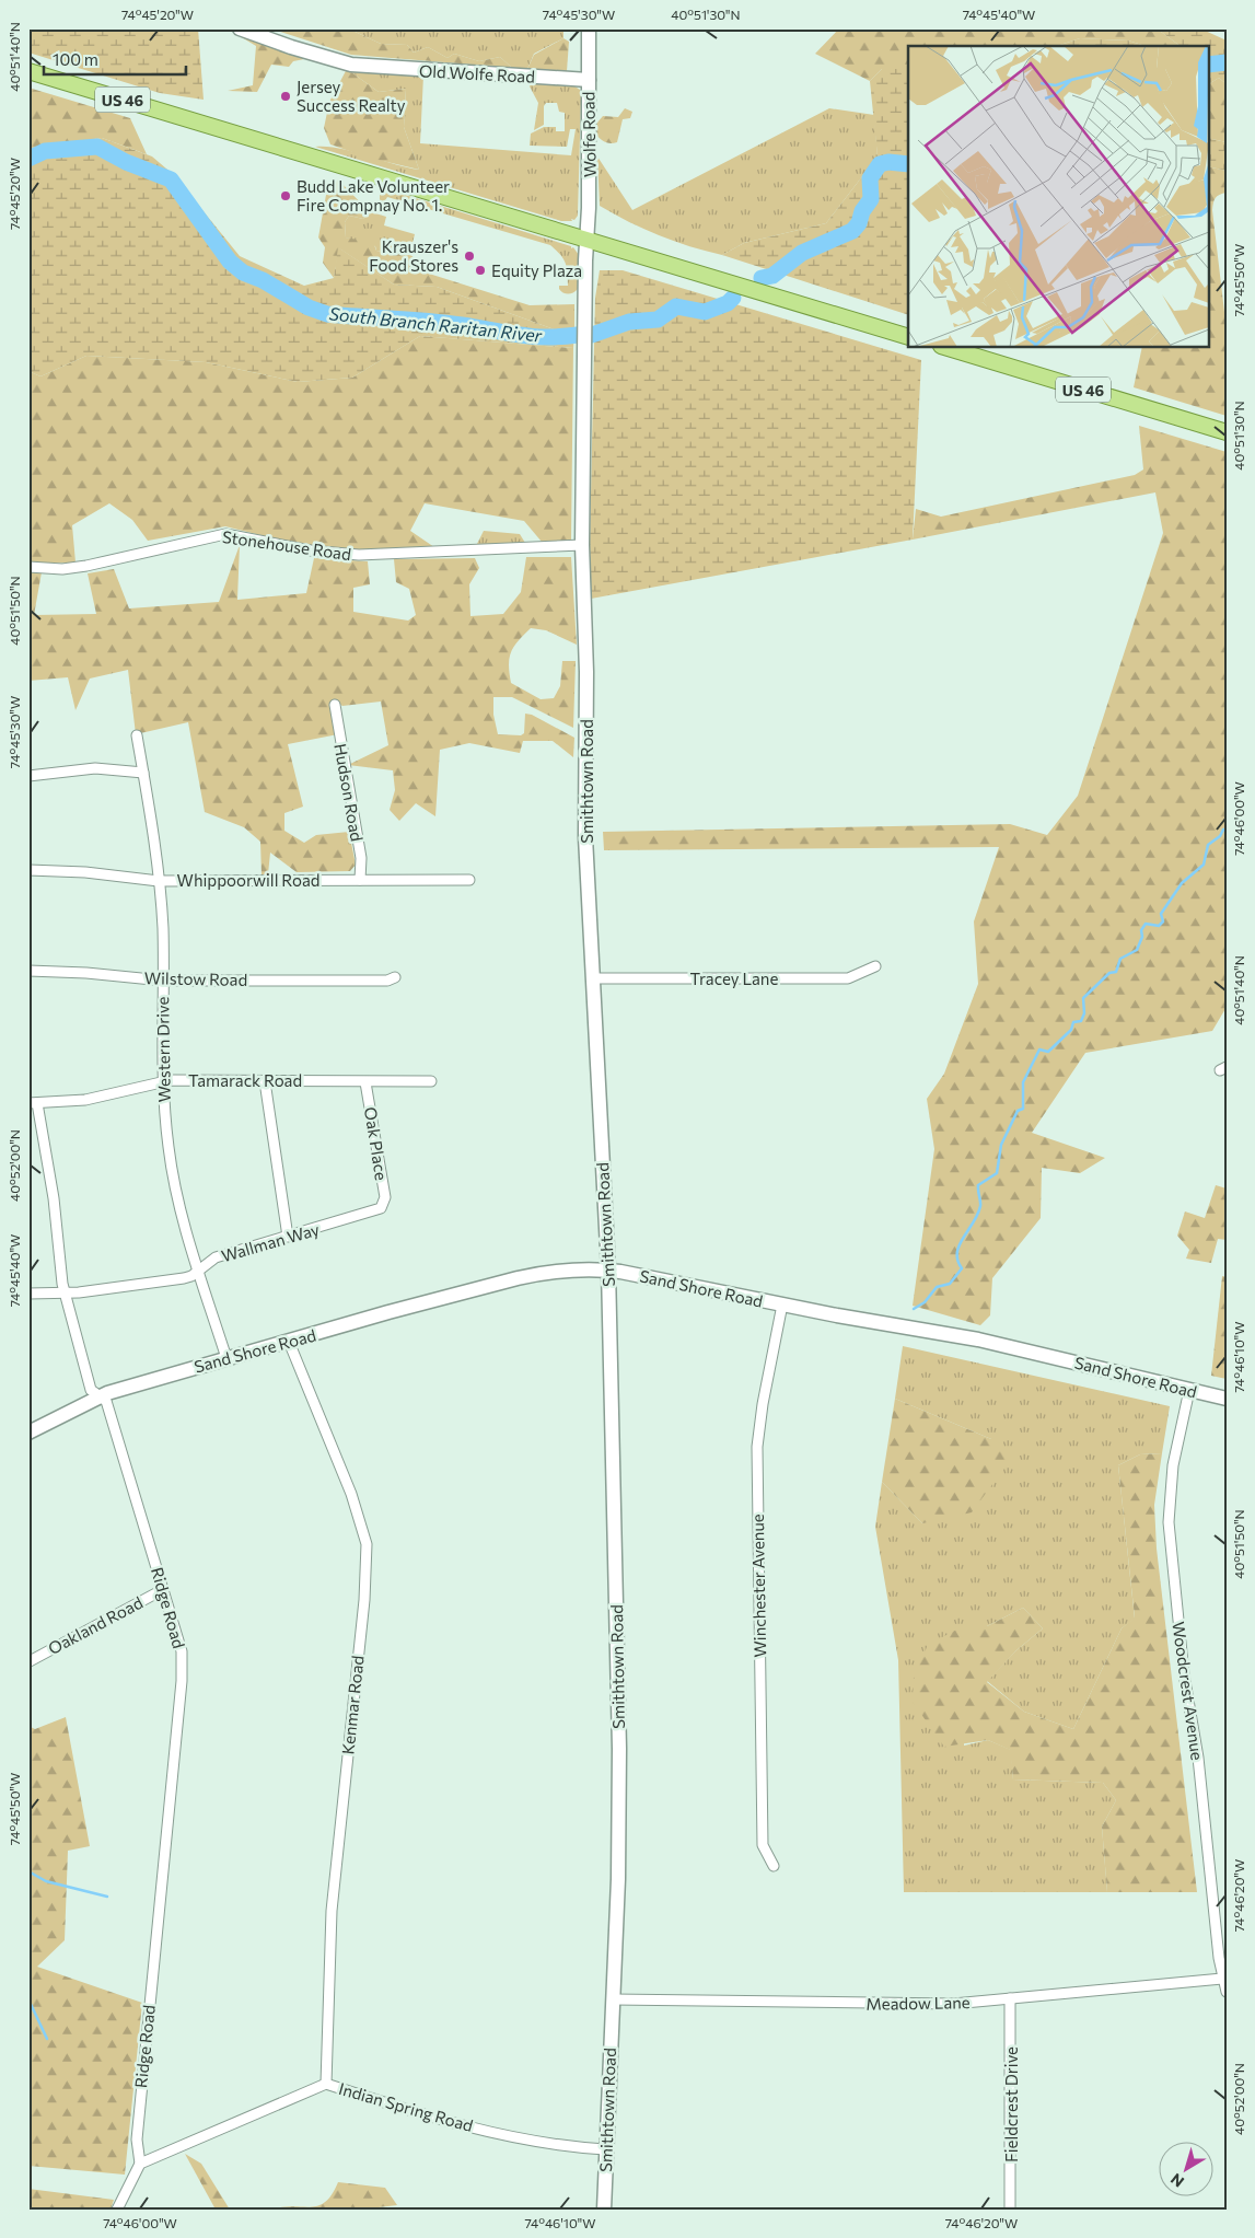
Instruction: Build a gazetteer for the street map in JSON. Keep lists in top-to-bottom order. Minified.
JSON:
{"streets":{"main road":["US 46"],"street":["Old Wolfe Road","Wolfe Road","Stonehouse Road","Smithtown Road","Hudson Road","Whippoorwill Road","Wilstow Road","Tracey Lane","Western Drive","Tamarack Road","Oak Place","Wallman Way","Sand Shore Road","Winchester Avenue","Ridge Road","Oakland Road","Woodcrest Avenue","Kenmar Road","Meadow Lane","Fieldcrest Drive","Indian Spring Road"]},"crossings":[["Old Wolfe Road","Wolfe Road"],["US 46","Wolfe Road"],["US 46","Smithtown Road"],["Wolfe Road","Smithtown Road"],["Stonehouse Road","Smithtown Road"],["Smithtown Road","Tracey Lane"],["Smithtown Road","Sand Shore Road"],["Smithtown Road","Meadow Lane"],["Smithtown Road","Indian Spring Road"],["Hudson Road","Whippoorwill Road"],["Whippoorwill Road","Western Drive"],["Wilstow Road","Western Drive"],["Western Drive","Tamarack Road"],["Western Drive","Wallman Way"],["Western Drive","Sand Shore Road"],["Tamarack Road","Oak Place"],["Tamarack Road","Ridge Road"],["Oak Place","Wallman Way"],["Wallman Way","Ridge Road"],["Sand Shore Road","Winchester Avenue"],["Sand Shore Road","Ridge Road"],["Sand Shore Road","Woodcrest Avenue"],["Sand Shore Road","Kenmar Road"],["Ridge Road","Oakland Road"],["Ridge Road","Indian Spring Road"],["Woodcrest Avenue","Meadow Lane"],["Kenmar Road","Indian Spring Road"],["Meadow Lane","Fieldcrest Drive"]],"water":["South Branch Raritan River"],"places":["Jersey Success Realty","Budd Lake Volunteer Fire Compnay No. 1.","Krauszer's Food Stores","Equity Plaza"],"scale_bar":"100 m","north":"bottom left","coordinates":["74°45'20\"W","74°45'30\"W","40°51'30\"N","74°45'40\"W","40°51'40\"N","74°45'50\"W","40°51'50\"N","74°46'00\"W","40°52'00\"N","74°46'10\"W","74°46'20\"W"]}
